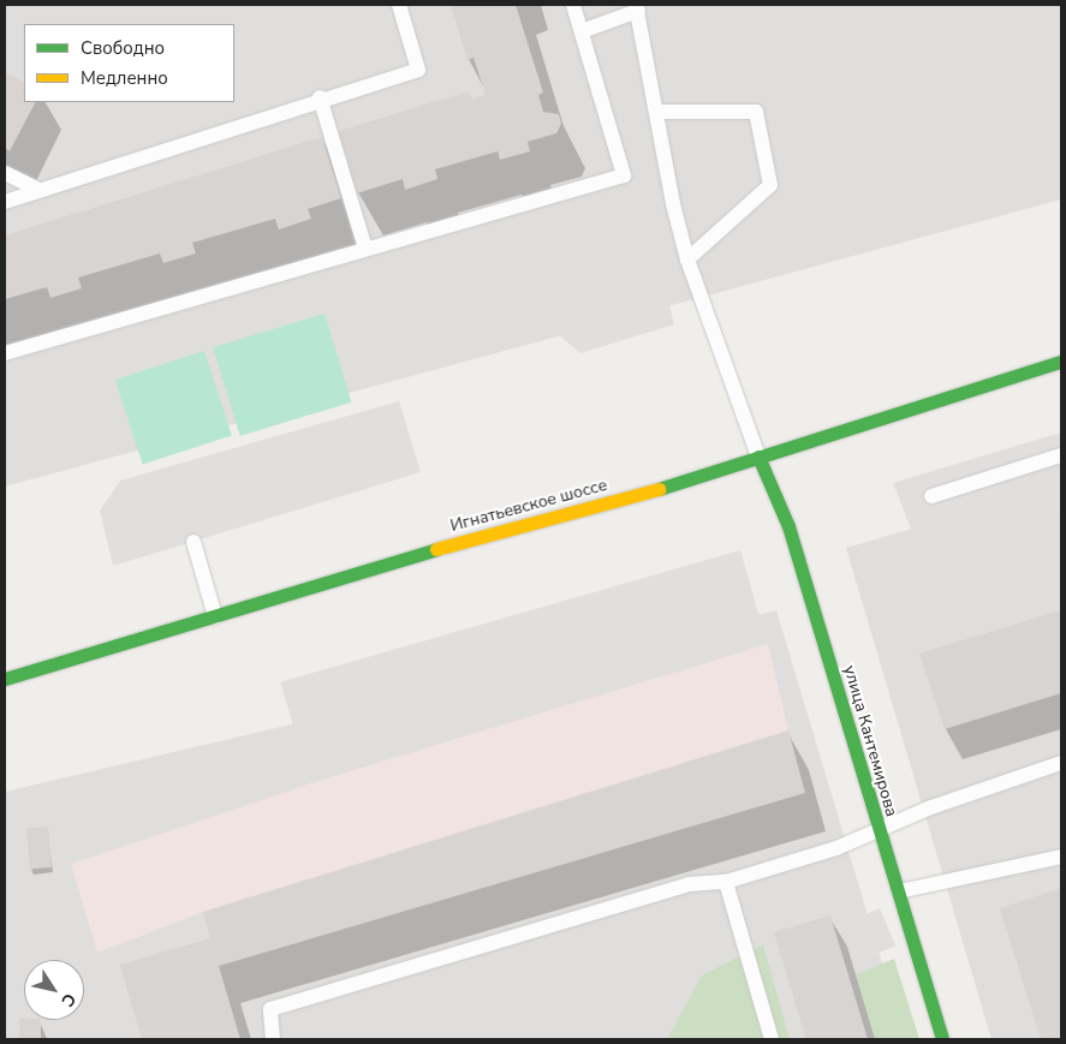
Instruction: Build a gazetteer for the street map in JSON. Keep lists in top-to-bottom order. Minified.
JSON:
{"streets":{"main road":["Игнатьевское шоссе","улица Кантемирова"]},"crossings":[["Игнатьевское шоссе","улица Кантемирова"]],"legend":["Свободно","Медленно"],"north":"bottom right"}
